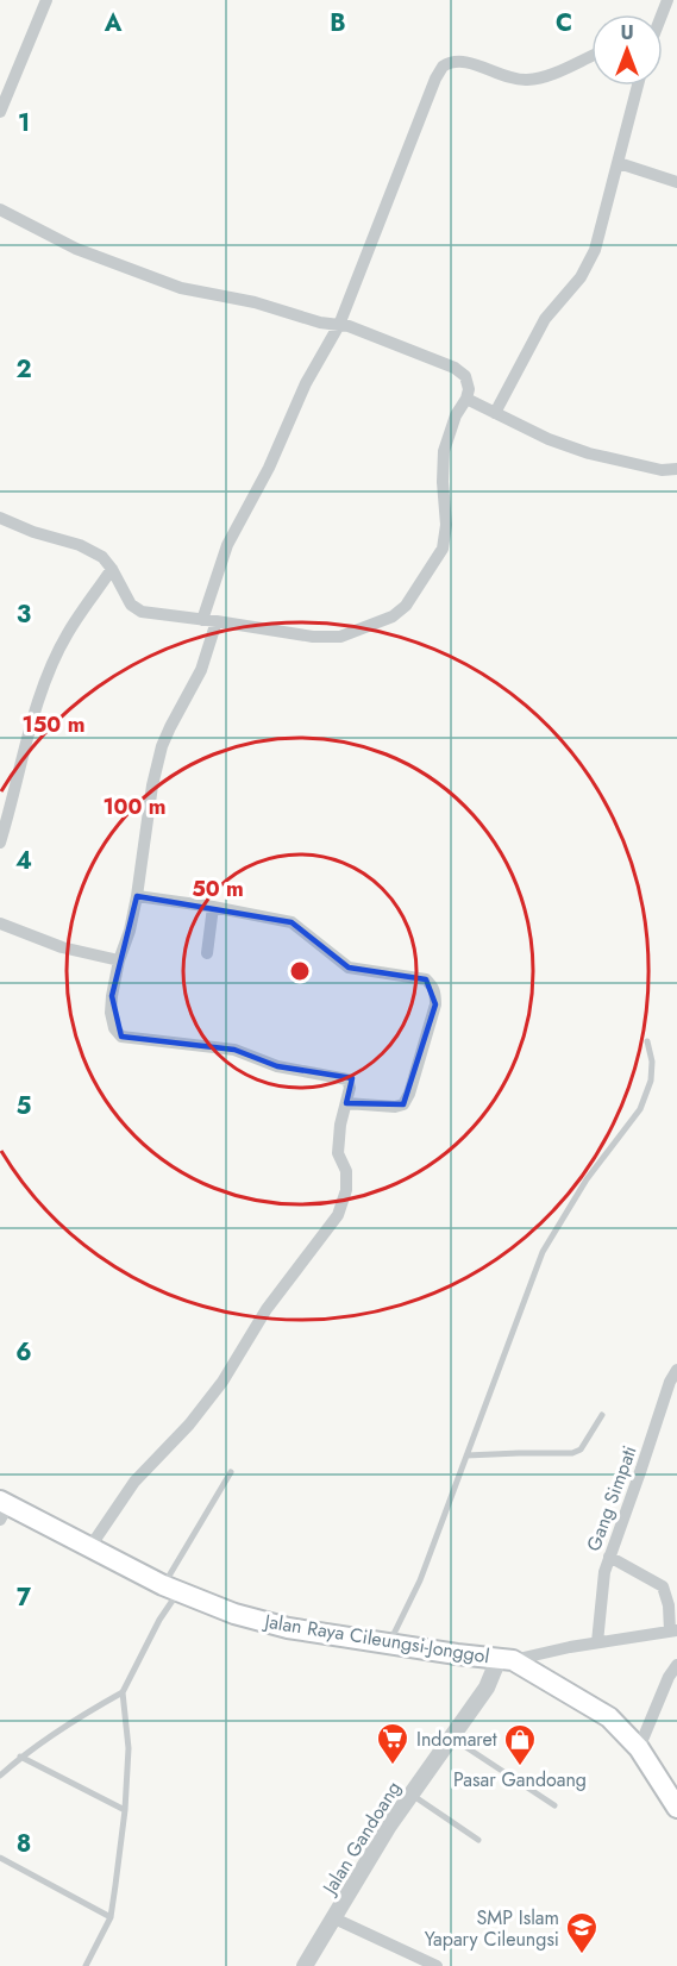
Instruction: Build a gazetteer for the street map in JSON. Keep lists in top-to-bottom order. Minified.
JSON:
{"streets":{"main road":["Jalan Raya Cileungsi-Jonggol"],"street":["Gang Simpati","Jalan Gandoang"]},"crossings":[["Jalan Raya Cileungsi-Jonggol","Jalan Gandoang"]],"places":{"supermarket":["Indomaret"],"shop":["Pasar Gandoang"],"school or university":["SMP Islam Yapary Cileungsi"]},"north":"top","grid":{"columns":["A","B","C"],"rows":["1","2","3","4","5","6","7","8"]},"rings":["150 m","100 m","50 m"]}
